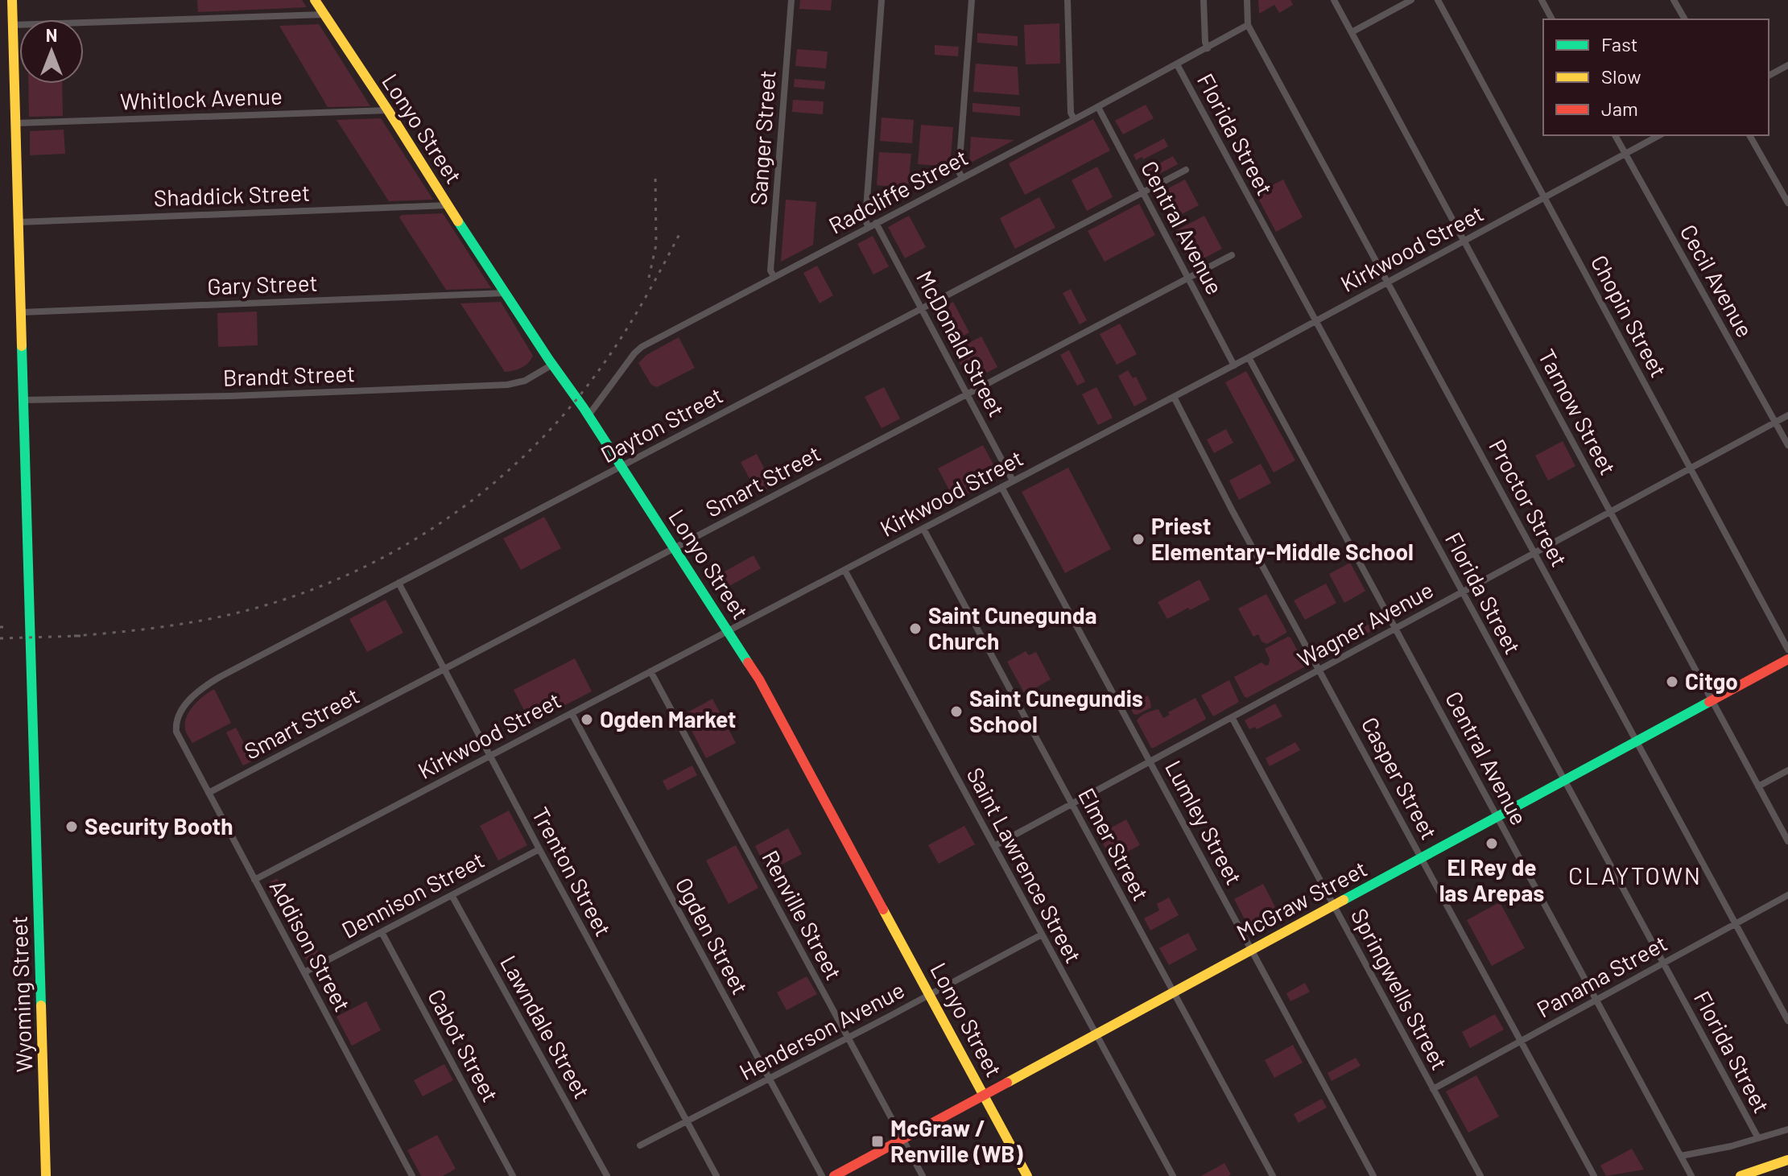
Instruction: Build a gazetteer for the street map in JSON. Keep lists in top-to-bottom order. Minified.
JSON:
{"streets":{"main road":["Lonyo Street","McGraw Street","Wyoming Street"],"street":["Whitlock Avenue","Florida Street","Sanger Street","Radcliffe Street","Shaddick Street","Central Avenue","Kirkwood Street","Cecil Avenue","Gary Street","Chopin Street","McDonald Street","Brandt Street","Tarnow Street","Dayton Street","Smart Street","Proctor Street","Wagner Avenue","Casper Street","Lumley Street","Elmer Street","Saint Lawrence Street","Trenton Street","Dennison Street","Renville Street","Ogden Street","Addison Street","Panama Street","Springwells Street","Lawndale Street","Henderson Avenue","Cabot Street"]},"crossings":[["Whitlock Avenue","Lonyo Street"],["Whitlock Avenue","Wyoming Street"],["Lonyo Street","Radcliffe Street"],["Lonyo Street","Shaddick Street"],["Lonyo Street","Kirkwood Street"],["Lonyo Street","Gary Street"],["Lonyo Street","Brandt Street"],["Lonyo Street","Dayton Street"],["Lonyo Street","Smart Street"],["Lonyo Street","McGraw Street"],["Lonyo Street","Henderson Avenue"],["Florida Street","Radcliffe Street"],["Florida Street","Kirkwood Street"],["Florida Street","Wagner Avenue"],["Florida Street","McGraw Street"],["Florida Street","Panama Street"],["Sanger Street","Radcliffe Street"],["Radcliffe Street","Central Avenue"],["Radcliffe Street","McDonald Street"],["Radcliffe Street","Proctor Street"],["Shaddick Street","Wyoming Street"],["Central Avenue","Kirkwood Street"],["Central Avenue","Dayton Street"],["Central Avenue","Smart Street"],["Central Avenue","Wagner Avenue"],["Central Avenue","McGraw Street"],["Central Avenue","Panama Street"],["Kirkwood Street","Cecil Avenue"],["Kirkwood Street","Chopin Street"],["Kirkwood Street","McDonald Street"],["Kirkwood Street","Tarnow Street"],["Kirkwood Street","Proctor Street"],["Kirkwood Street","Casper Street"],["Kirkwood Street","Lumley Street"],["Kirkwood Street","Elmer Street"],["Kirkwood Street","Saint Lawrence Street"],["Kirkwood Street","Trenton Street"],["Kirkwood Street","Renville Street"],["Kirkwood Street","Ogden Street"],["Kirkwood Street","Addison Street"],["Cecil Avenue","Wagner Avenue"],["Gary Street","Wyoming Street"],["Chopin Street","Wagner Avenue"],["McDonald Street","Dayton Street"],["McDonald Street","Smart Street"],["Brandt Street","Wyoming Street"],["Tarnow Street","Wagner Avenue"],["Tarnow Street","McGraw Street"],["Dayton Street","Trenton Street"],["Dayton Street","Addison Street"],["Smart Street","Trenton Street"],["Smart Street","Addison Street"],["Proctor Street","Wagner Avenue"],["Proctor Street","McGraw Street"],["Proctor Street","Panama Street"],["Wagner Avenue","Casper Street"],["Wagner Avenue","Lumley Street"],["Wagner Avenue","Elmer Street"],["Wagner Avenue","Saint Lawrence Street"],["Wagner Avenue","Springwells Street"],["Casper Street","McGraw Street"],["Casper Street","Panama Street"],["Lumley Street","McGraw Street"],["Elmer Street","McGraw Street"],["Saint Lawrence Street","McGraw Street"],["Saint Lawrence Street","Henderson Avenue"],["Trenton Street","Dennison Street"],["Trenton Street","Henderson Avenue"],["Dennison Street","Addison Street"],["Dennison Street","Lawndale Street"],["Dennison Street","Cabot Street"],["McGraw Street","Renville Street"],["McGraw Street","Springwells Street"],["Renville Street","Henderson Avenue"],["Ogden Street","Henderson Avenue"],["Panama Street","Springwells Street"]],"districts":["CLAYTOWN"],"places":{"other":["Priest Elementary‑Middle School","Saint Cunegunda Church","Citgo","Saint Cunegundis School","Ogden Market","Security Booth","El Rey de las Arepas"],"transit":["McGraw / Renville (WB)"]},"legend":["Fast","Slow","Jam"],"north":"top"}
